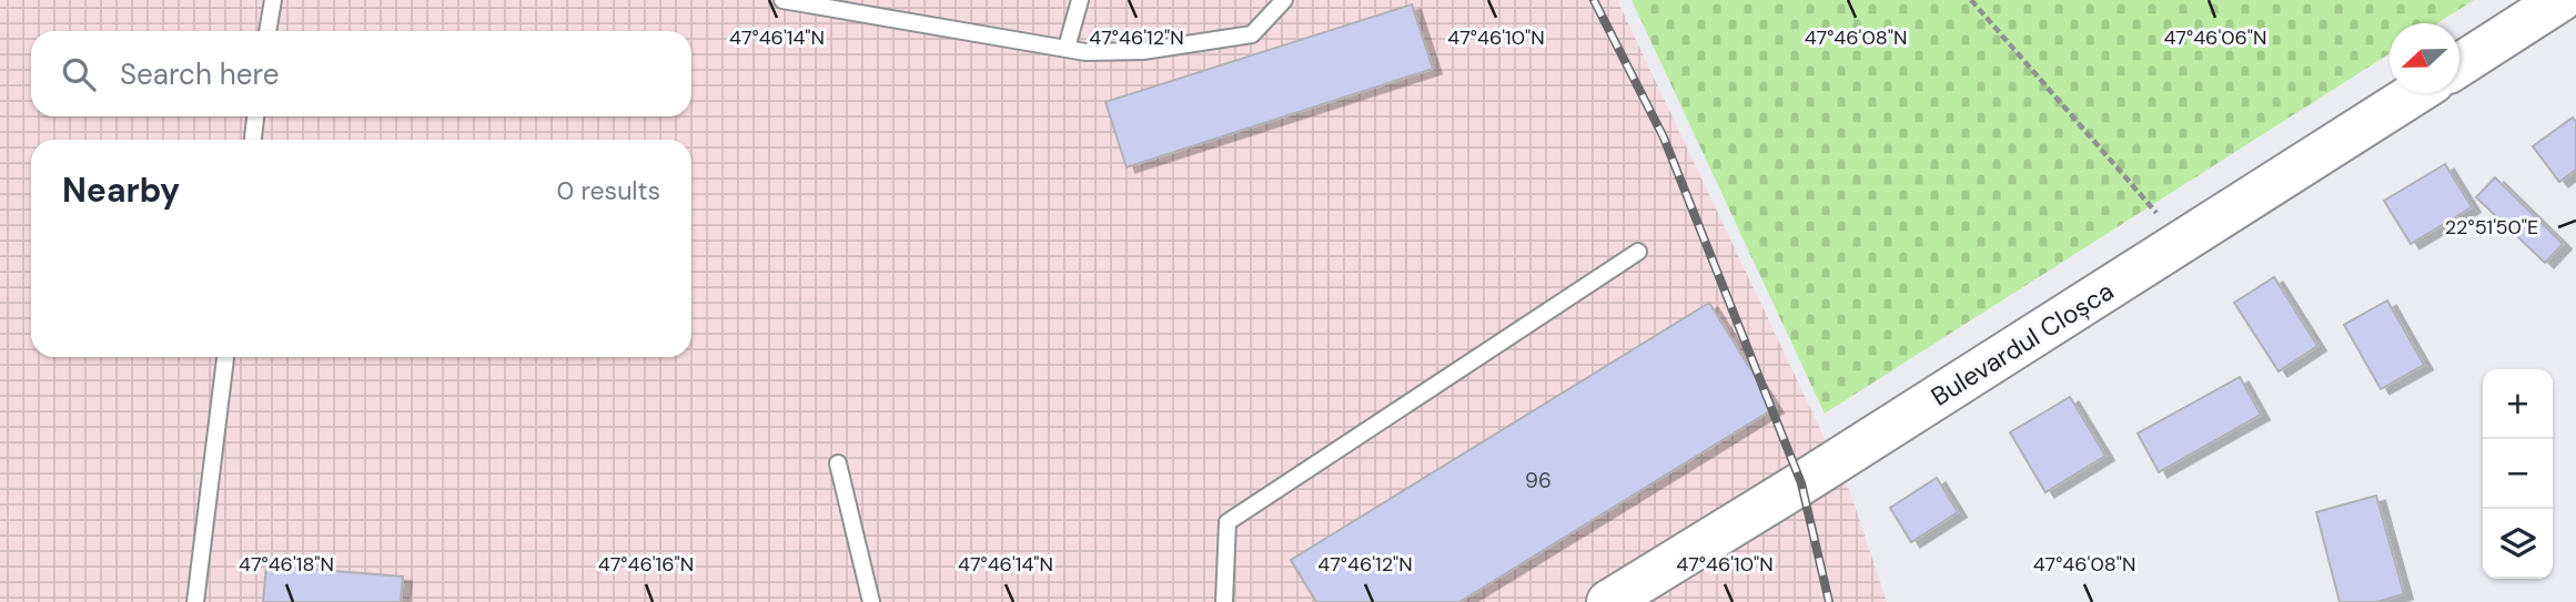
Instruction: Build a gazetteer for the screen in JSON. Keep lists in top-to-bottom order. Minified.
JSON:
{"streets":{"main road":["Bulevardul Cloșca"]},"house_numbers":["96"],"north":"left","page":{"search":"Search here","heading":["Nearby","0 results"],"map_buttons":["+","−"]},"coordinates":["47°46'14\"N","47°46'12\"N","47°46'10\"N","47°46'06\"N","47°46'08\"N","22°51'50\"E","47°46'18\"N","47°46'16\"N"]}
